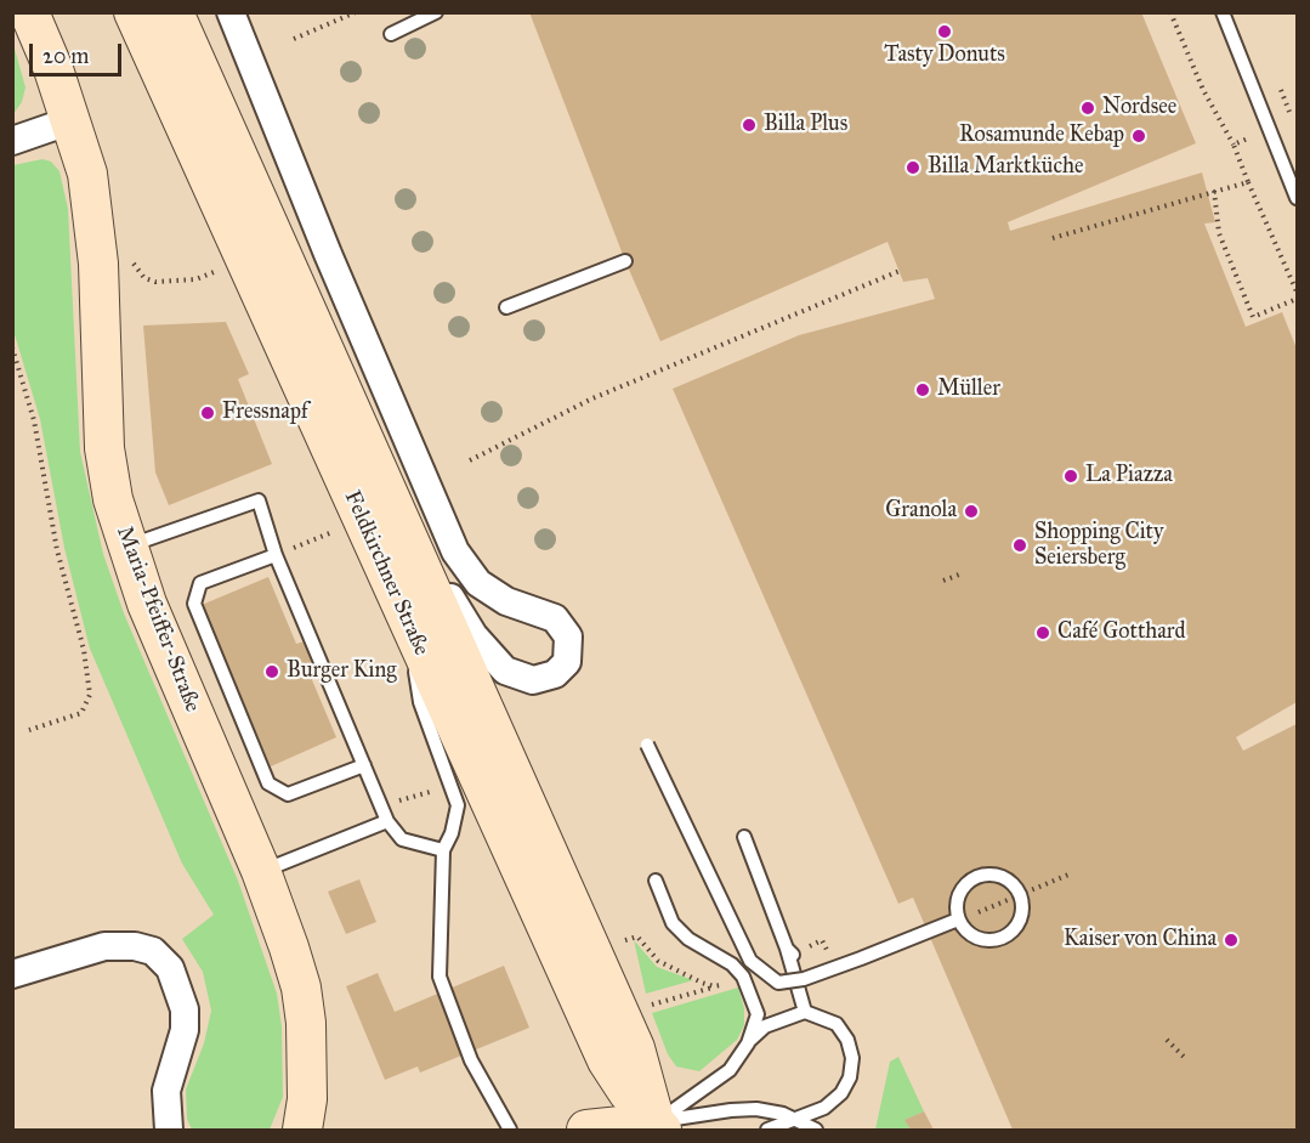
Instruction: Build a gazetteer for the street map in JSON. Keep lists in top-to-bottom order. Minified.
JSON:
{"streets":{"main road":["Feldkirchner Straße","Maria-Pfeiffer-Straße"]},"places":["Tasty Donuts","Nordsee","Billa Plus","Rosamunde Kebap","Billa Marktküche","Müller","Fressnapf","La Piazza","Granola","Shopping City Seiersberg","Café Gotthard","Burger King","Kaiser von China"],"scale_bar":"20 m"}
